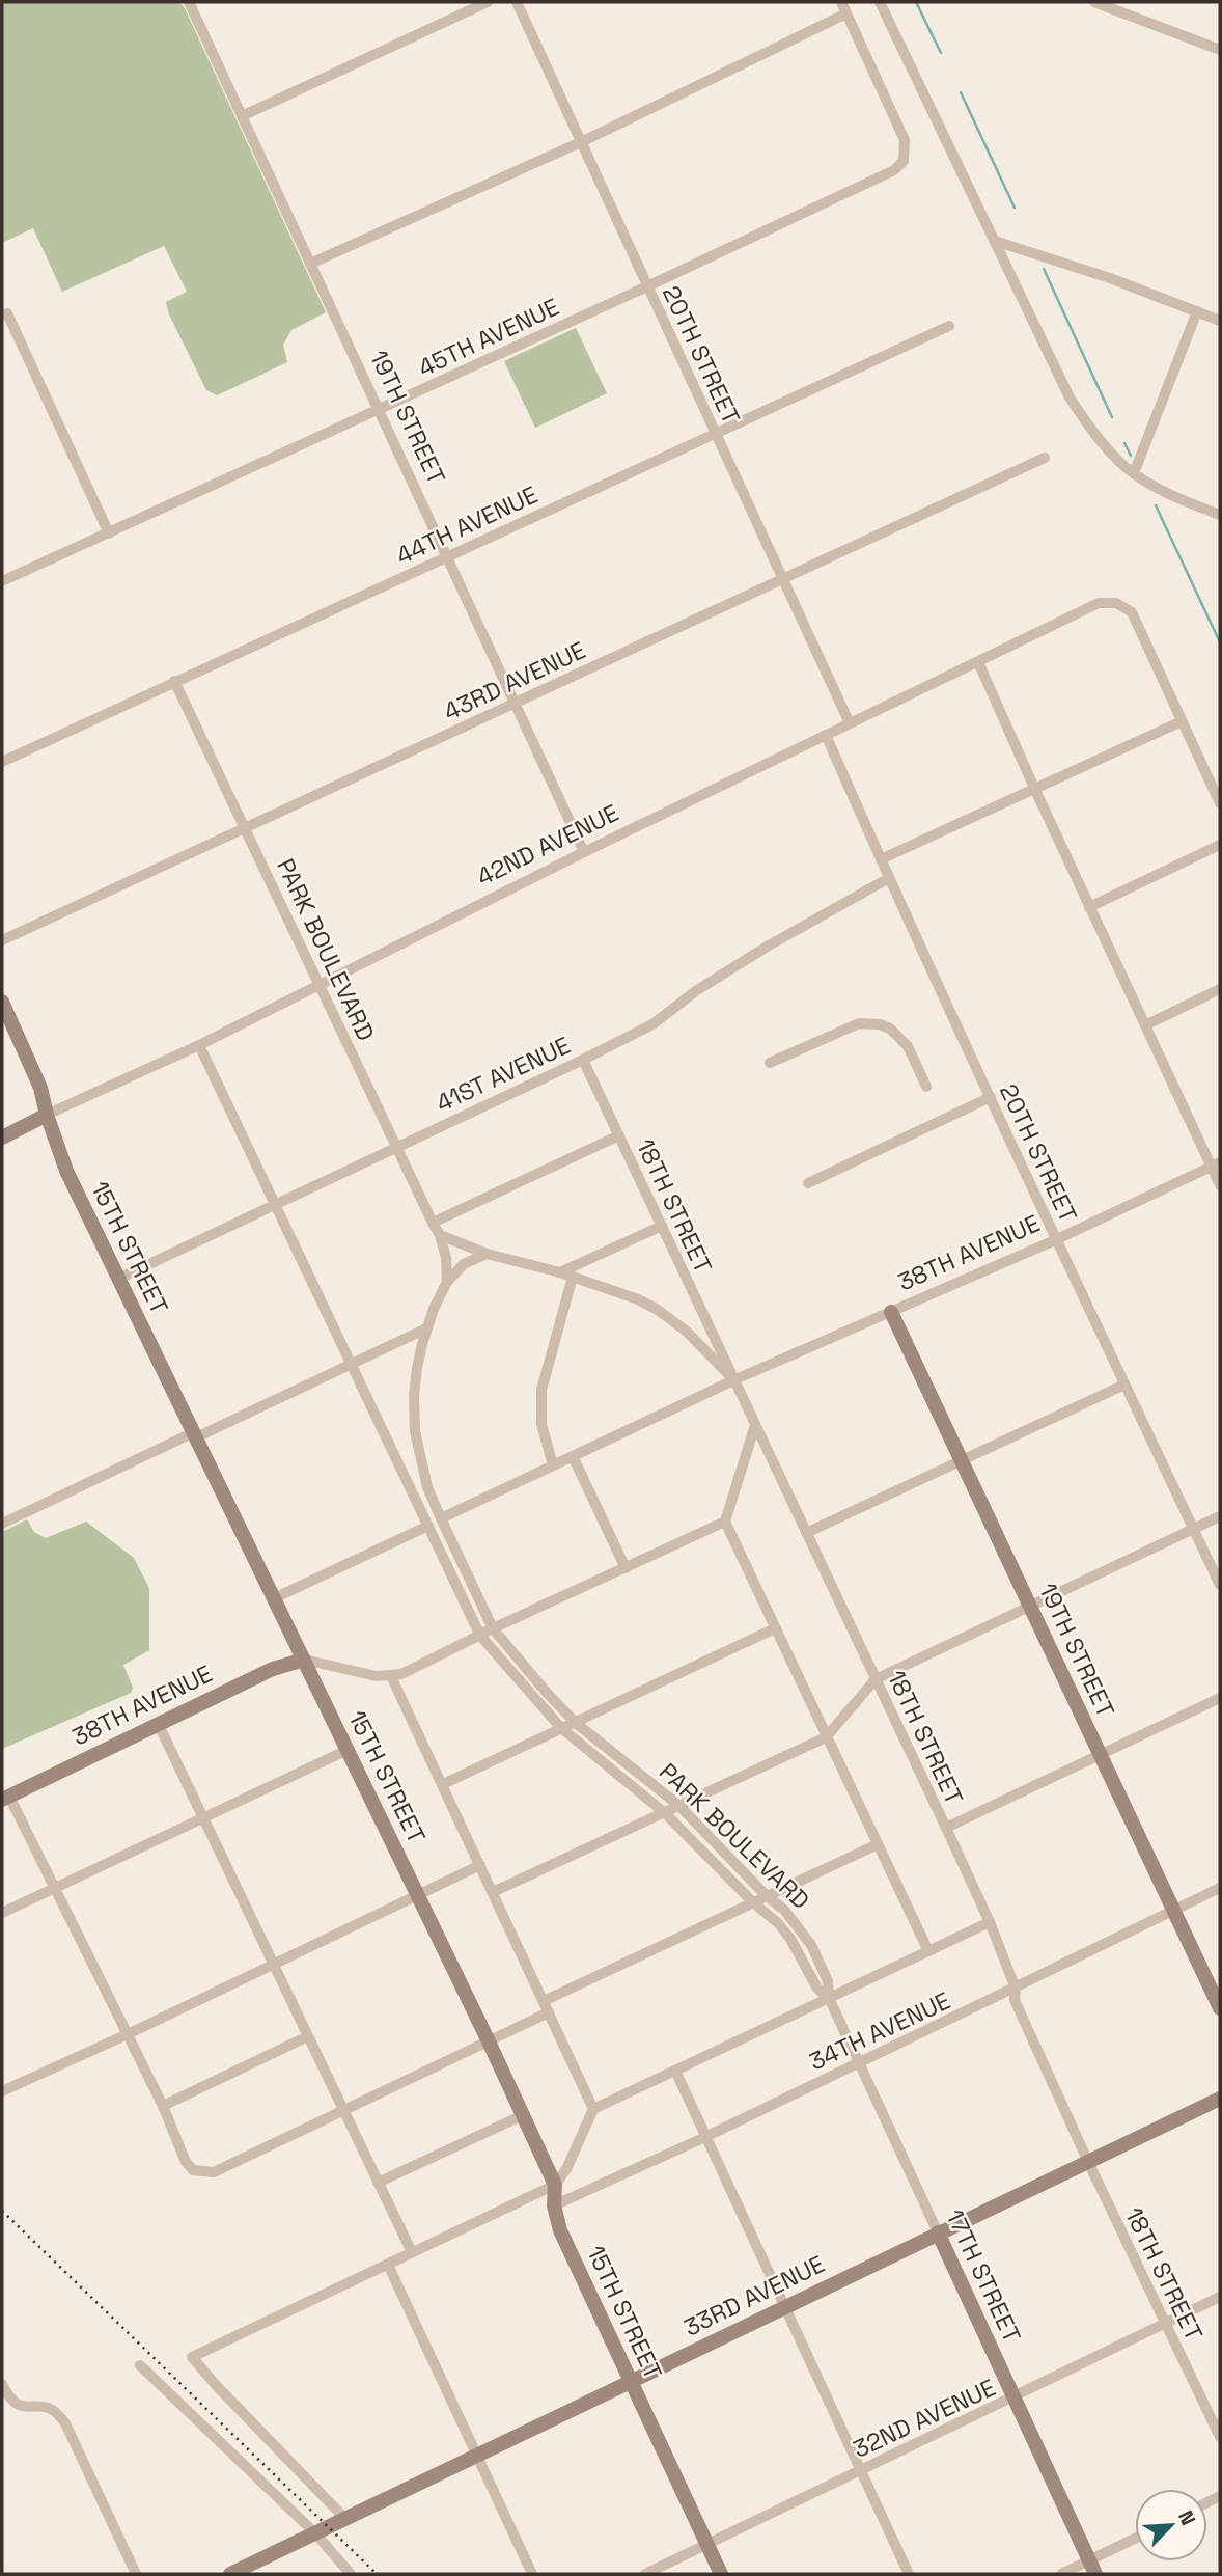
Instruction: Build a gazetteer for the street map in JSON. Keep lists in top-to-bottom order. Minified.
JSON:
{"streets":{"street":["45TH AVENUE","20TH STREET","19TH STREET","44TH AVENUE","43RD AVENUE","42ND AVENUE","PARK BOULEVARD","41ST AVENUE","18TH STREET","15TH STREET","38TH AVENUE","34TH AVENUE","17TH STREET","33RD AVENUE","32ND AVENUE"]},"crossings":[["45TH AVENUE","20TH STREET"],["45TH AVENUE","19TH STREET"],["20TH STREET","44TH AVENUE"],["20TH STREET","43RD AVENUE"],["20TH STREET","42ND AVENUE"],["20TH STREET","41ST AVENUE"],["20TH STREET","38TH AVENUE"],["19TH STREET","44TH AVENUE"],["19TH STREET","43RD AVENUE"],["19TH STREET","42ND AVENUE"],["19TH STREET","38TH AVENUE"],["19TH STREET","34TH AVENUE"],["44TH AVENUE","PARK BOULEVARD"],["43RD AVENUE","PARK BOULEVARD"],["42ND AVENUE","PARK BOULEVARD"],["42ND AVENUE","15TH STREET"],["PARK BOULEVARD","41ST AVENUE"],["PARK BOULEVARD","38TH AVENUE"],["PARK BOULEVARD","17TH STREET"],["41ST AVENUE","18TH STREET"],["41ST AVENUE","15TH STREET"],["18TH STREET","38TH AVENUE"],["18TH STREET","34TH AVENUE"],["18TH STREET","33RD AVENUE"],["18TH STREET","32ND AVENUE"],["15TH STREET","38TH AVENUE"],["15TH STREET","34TH AVENUE"],["15TH STREET","33RD AVENUE"],["15TH STREET","32ND AVENUE"],["34TH AVENUE","17TH STREET"],["17TH STREET","33RD AVENUE"],["17TH STREET","32ND AVENUE"]],"north":"top right"}
